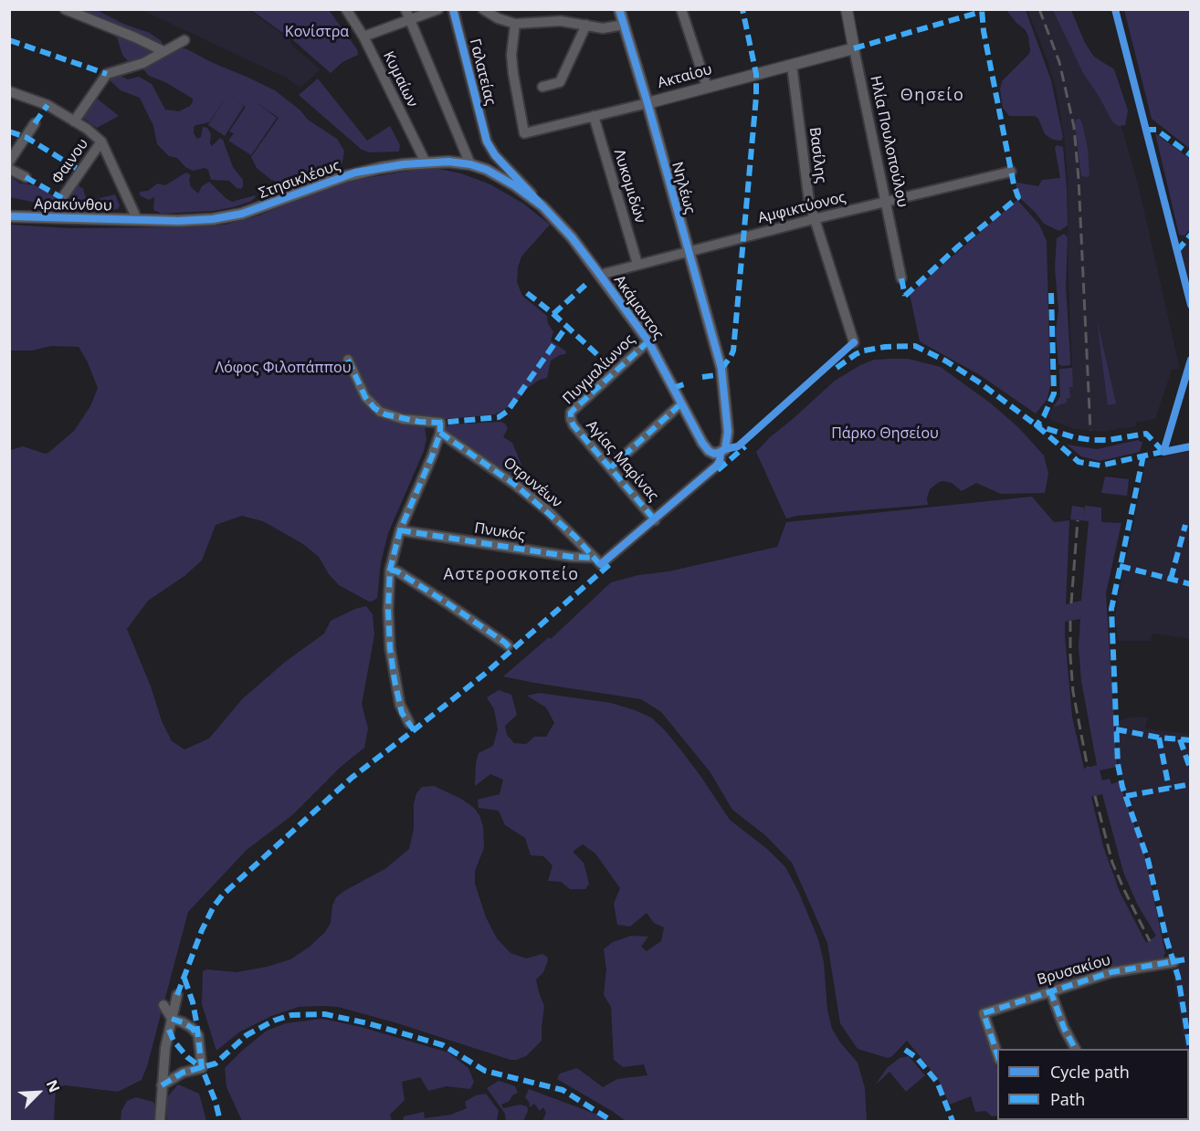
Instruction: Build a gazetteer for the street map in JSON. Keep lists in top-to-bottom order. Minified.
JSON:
{"streets":{"street":["Γαλατείας","Ακταίου","Κυμαίων","Ηλία Πουλοπούλου","Βασίλης","Φαινου","Στησικλέους","Λυκομιδών","Νηλέως","Αρακύνθου","Αμφικτύονος","Ακάμαντος","Πυγμαλίωνος","Αγίας Μαρίνας","Οτρυνέων","Πνυκός","Βρυσακίου"]},"crossings":[["Γαλατείας","Ακάμαντος"],["Ακταίου","Ηλία Πουλοπούλου"],["Ακταίου","Βασίλης"],["Ακταίου","Λυκομιδών"],["Ακταίου","Νηλέως"],["Κυμαίων","Στησικλέους"],["Ηλία Πουλοπούλου","Αμφικτύονος"],["Βασίλης","Αμφικτύονος"],["Στησικλέους","Αρακύνθου"],["Στησικλέους","Ακάμαντος"],["Λυκομιδών","Αμφικτύονος"],["Νηλέως","Αμφικτύονος"],["Νηλέως","Ακάμαντος"],["Αμφικτύονος","Ακάμαντος"],["Ακάμαντος","Πυγμαλίωνος"],["Πυγμαλίωνος","Αγίας Μαρίνας"],["Οτρυνέων","Πνυκός"]],"districts":["Θησείο","Αστεροσκοπείο"],"parks":["Κονίστρα","Λόφος Φιλοπάππου","Πάρκο Θησείου"],"legend":["Cycle path","Path"],"north":"top right"}
